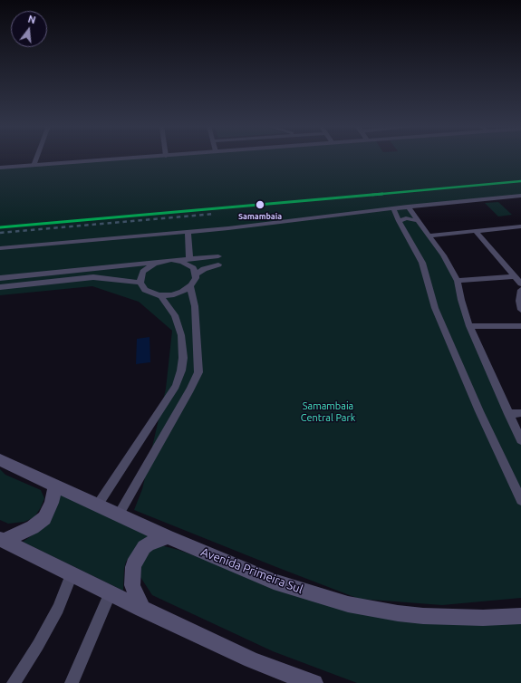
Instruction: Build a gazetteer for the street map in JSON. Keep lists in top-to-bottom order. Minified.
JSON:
{"streets":{"main road":["Avenida Primeira Sul"]},"parks":["Samambaia Central Park"],"places":["Samambaia"],"north":"top"}
